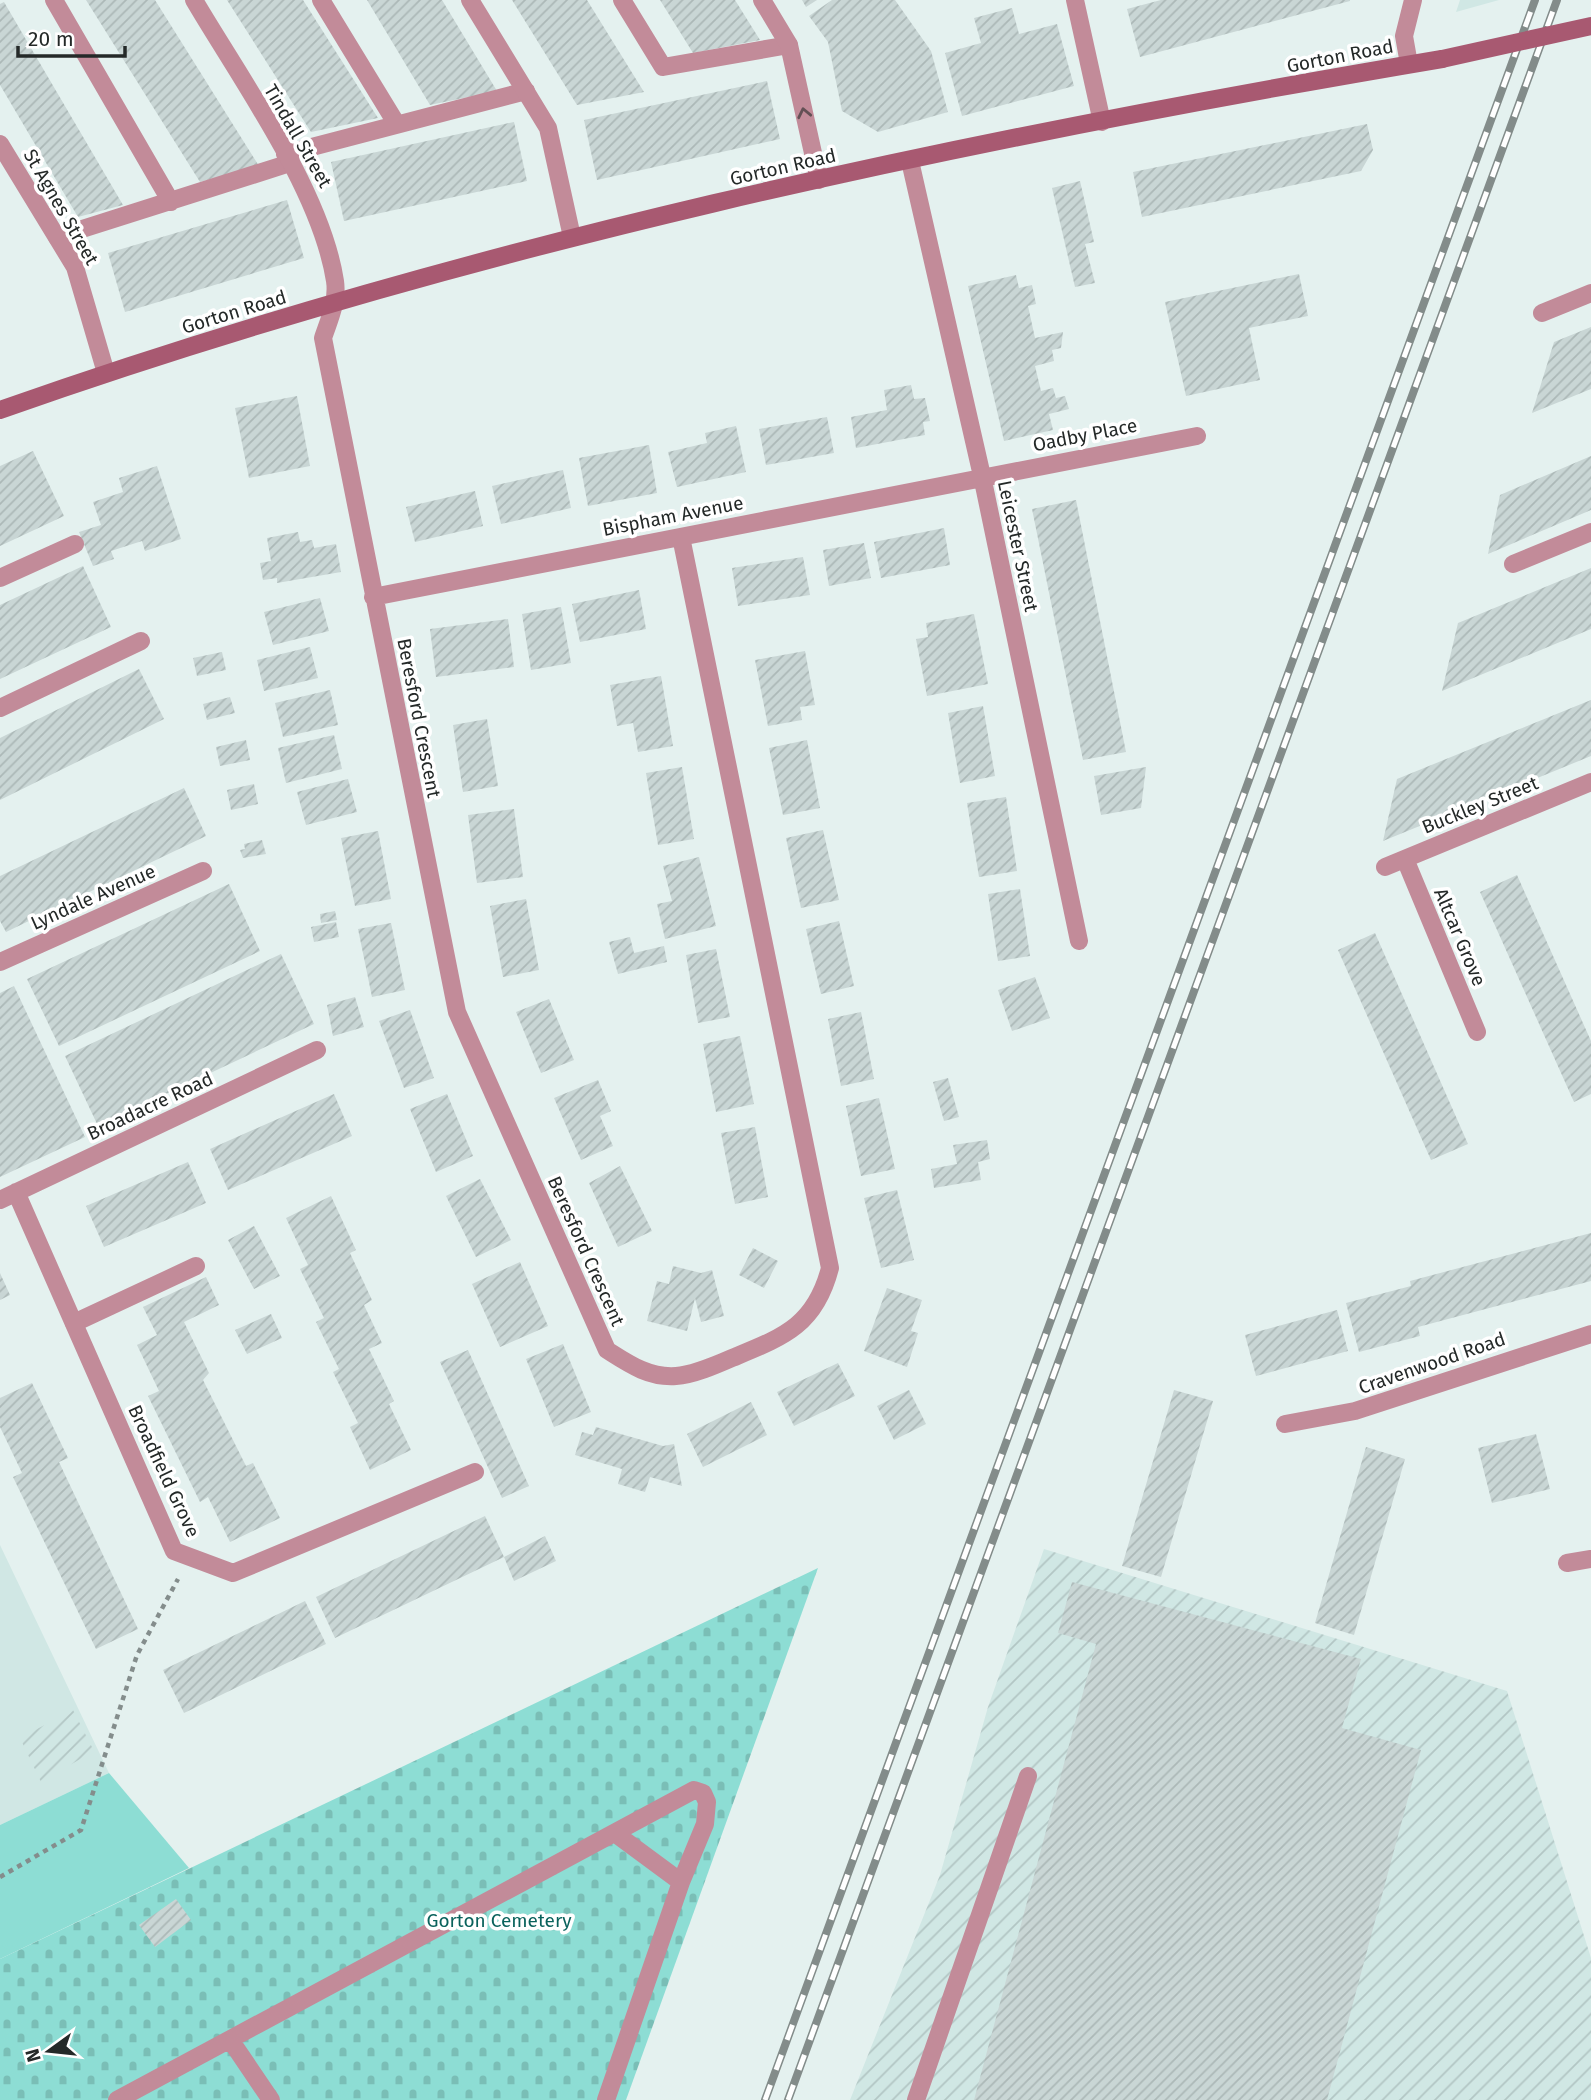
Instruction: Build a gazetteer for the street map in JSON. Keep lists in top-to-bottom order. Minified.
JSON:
{"streets":{"main road":["Gorton Road"],"street":["Tindall Street","St Agnes Street","Oadby Place","Bispham Avenue","Leicester Street","Beresford Crescent","Buckley Street","Lyndale Avenue","Altcar Grove","Broadacre Road","Cravenwood Road","Broadfield Grove"]},"crossings":[["Gorton Road","Tindall Street"],["Gorton Road","St Agnes Street"],["Gorton Road","Leicester Street"],["Gorton Road","Beresford Crescent"],["Tindall Street","Beresford Crescent"],["Oadby Place","Bispham Avenue"],["Oadby Place","Leicester Street"],["Bispham Avenue","Leicester Street"],["Bispham Avenue","Beresford Crescent"],["Buckley Street","Altcar Grove"],["Broadacre Road","Broadfield Grove"]],"parks":["Gorton Cemetery"],"scale_bar":"20 m","north":"left"}
